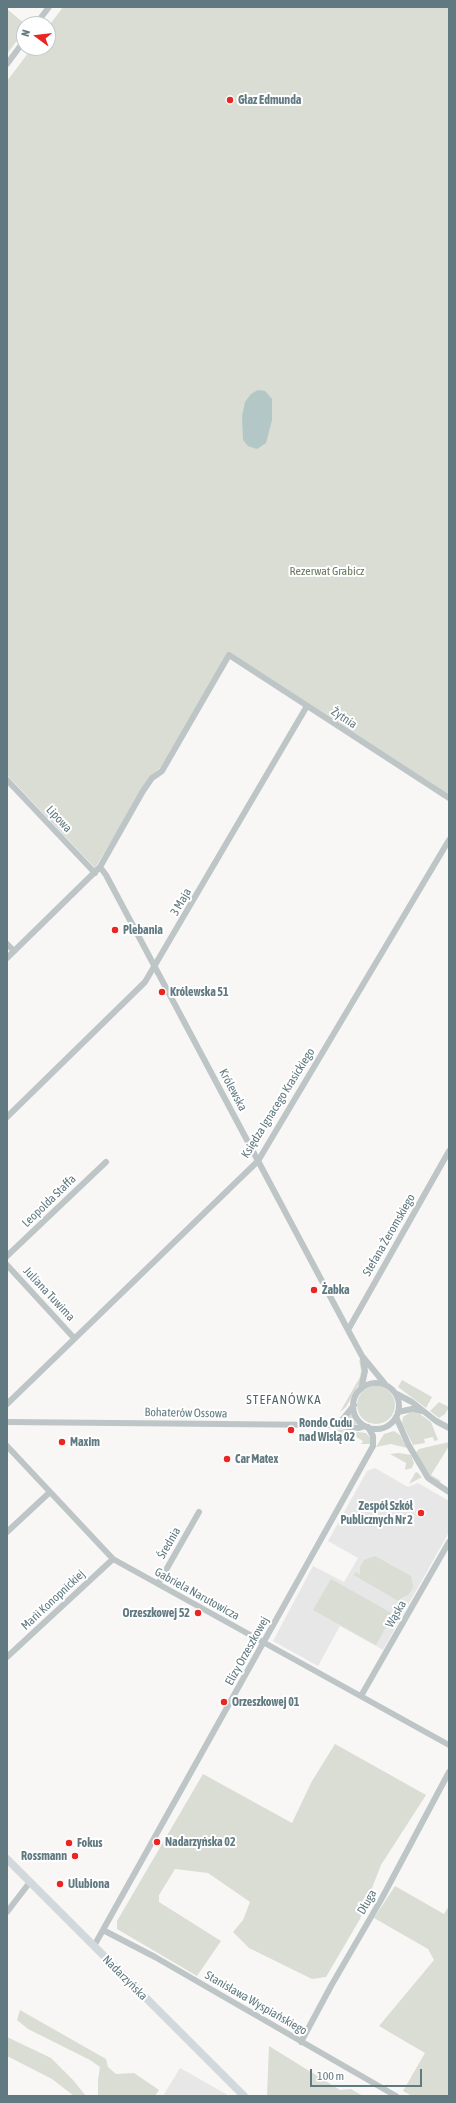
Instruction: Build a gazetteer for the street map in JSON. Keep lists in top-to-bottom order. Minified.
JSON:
{"streets":{"main road":["Nadarzyńska"],"street":["Żytnia","Lipowa","3 Maja","Królewska","Księdza Ignacego Krasickiego","Leopolda Staffa","Stefana Żeromskiego","Juliana Tuwima","Bohaterów Ossowa","Średnia","Gabriela Narutowicza","Marii Konopnickiej","Wąska","Elizy Orzeszkowej","Długa","Stanisława Wyspiańskiego"]},"crossings":[["Żytnia","3 Maja"],["Żytnia","Królewska"],["3 Maja","Królewska"],["Królewska","Księdza Ignacego Krasickiego"],["Królewska","Stefana Żeromskiego"],["Królewska","Bohaterów Ossowa"],["Królewska","Elizy Orzeszkowej"],["Księdza Ignacego Krasickiego","Juliana Tuwima"],["Bohaterów Ossowa","Elizy Orzeszkowej"],["Średnia","Gabriela Narutowicza"],["Gabriela Narutowicza","Marii Konopnickiej"],["Gabriela Narutowicza","Wąska"],["Gabriela Narutowicza","Elizy Orzeszkowej"],["Elizy Orzeszkowej","Nadarzyńska"],["Elizy Orzeszkowej","Stanisława Wyspiańskiego"],["Długa","Stanisława Wyspiańskiego"]],"districts":["STEFANÓWKA"],"parks":["Rezerwat Grabicz"],"places":["Głaz Edmunda","Plebania","Królewska 51","Żabka","Rondo Cudu nad Wisłą 02","Maxim","Car Matex","Zespół Szkół Publicznych Nr 2","Orzeszkowej 52","Orzeszkowej 01","Nadarzyńska 02","Fokus","Rossmann","Ulubiona"],"scale_bar":"100 m","north":"left"}
